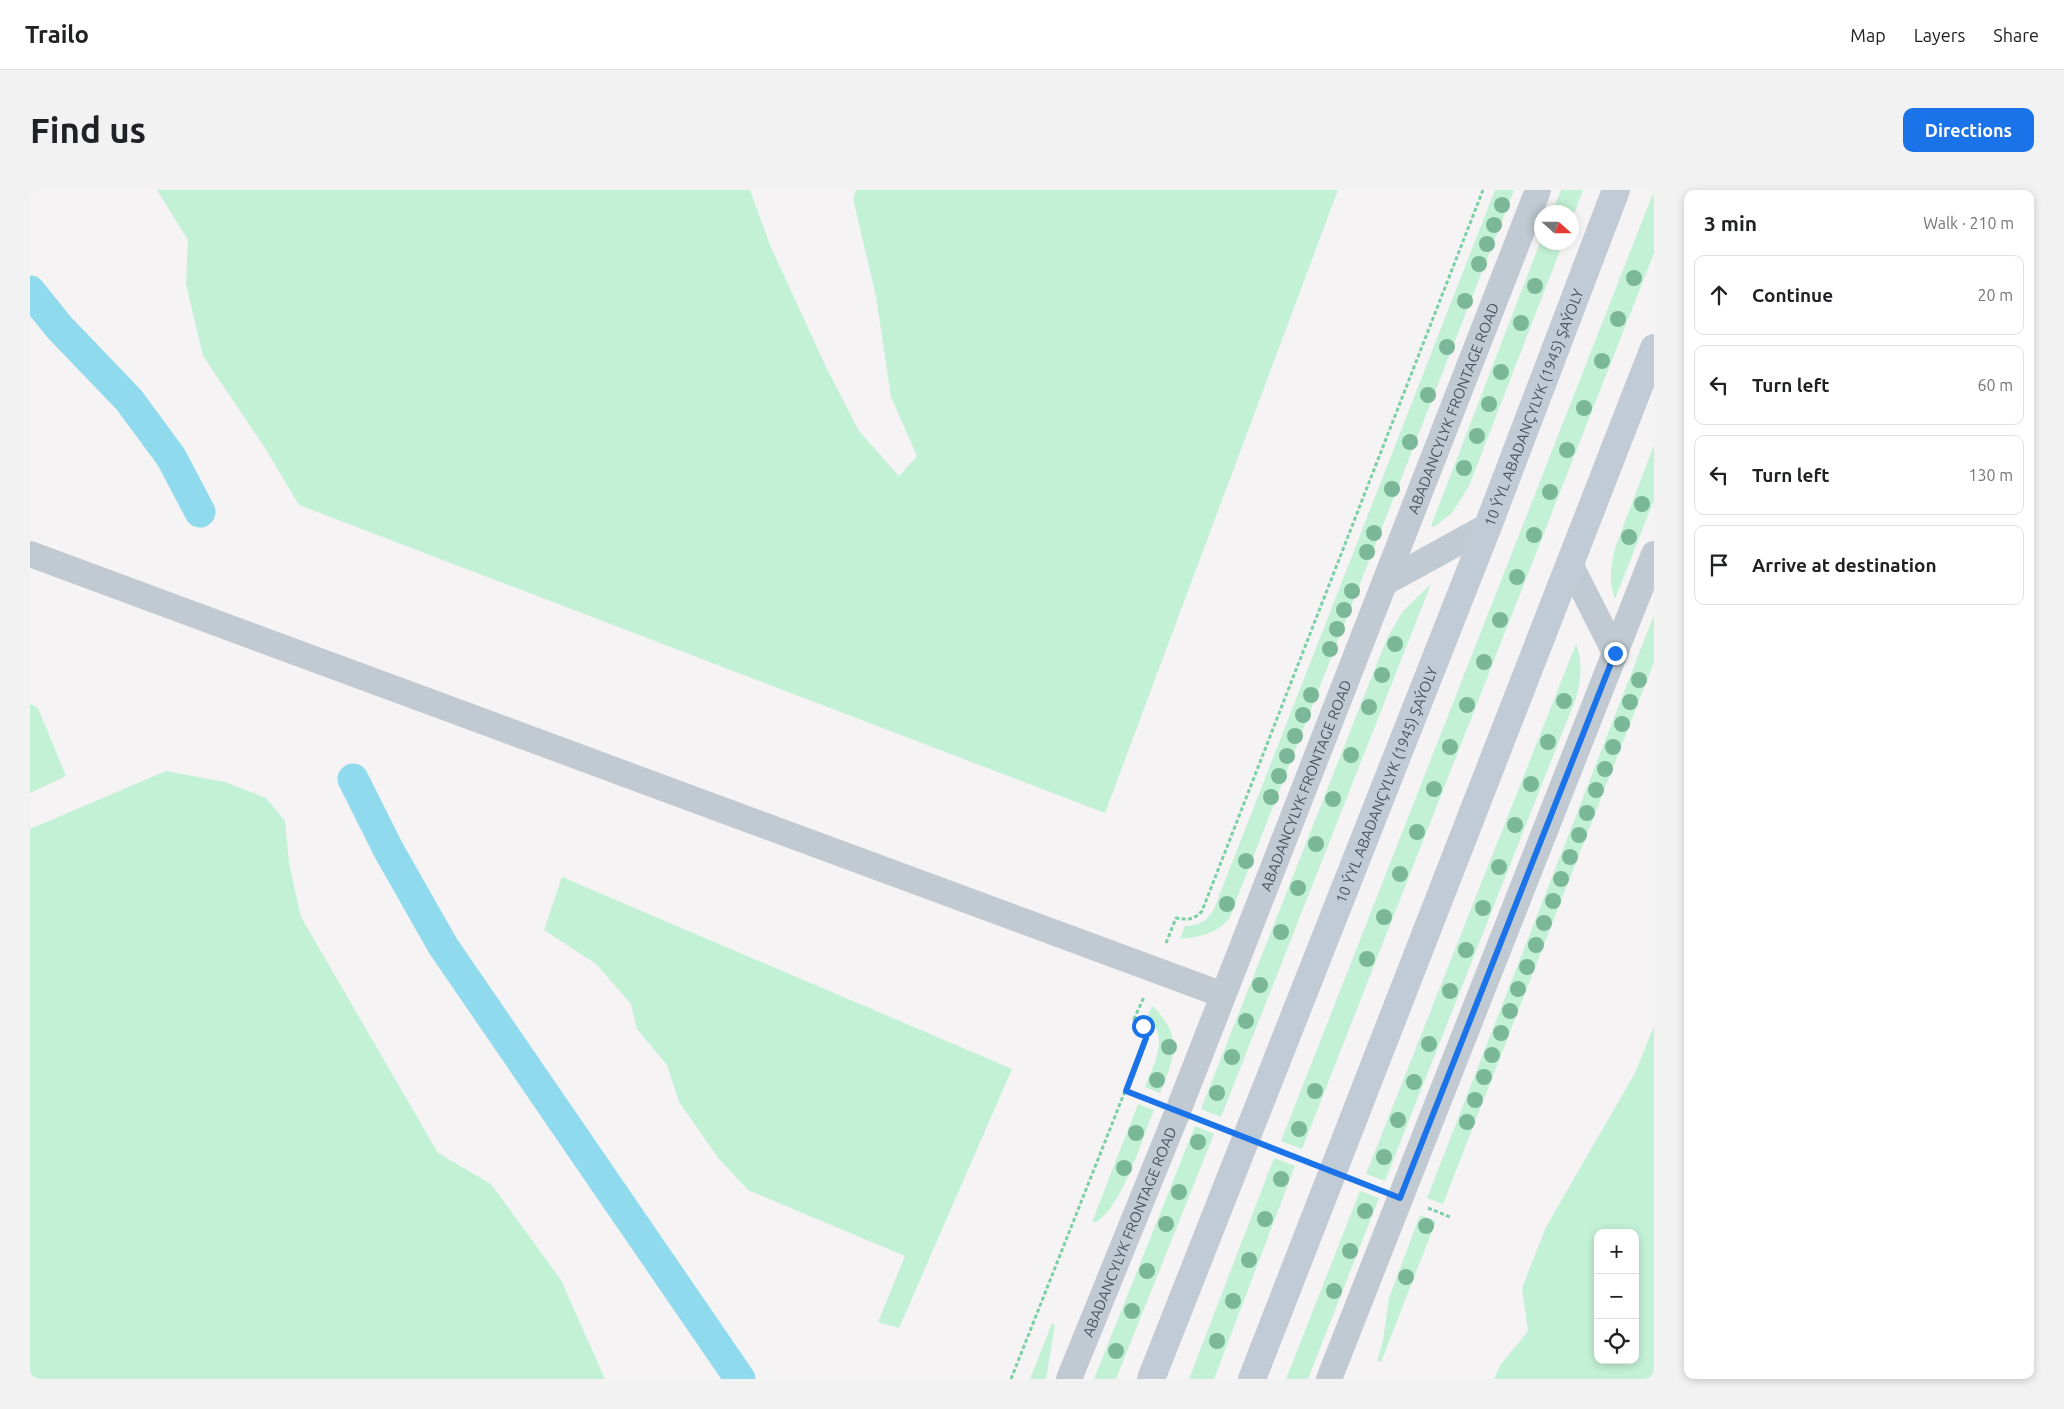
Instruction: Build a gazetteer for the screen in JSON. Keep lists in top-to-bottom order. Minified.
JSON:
{"streets":{"main road":["10 ÝYL ABADANÇYLYK (1945) ŞAÝOLY"],"street":["ABADANCYLYK FRONTAGE ROAD"]},"north":"right","page":{"header":"Trailo","nav":["Map","Layers","Share"],"buttons":"Directions","title":"Find us","heading":["3 min","Walk · 210 m"],"list":[["Continue","20 m"],["Turn left","60 m"],["Turn left","130 m"],"Arrive at destination"],"map_buttons":["+","−"]}}
